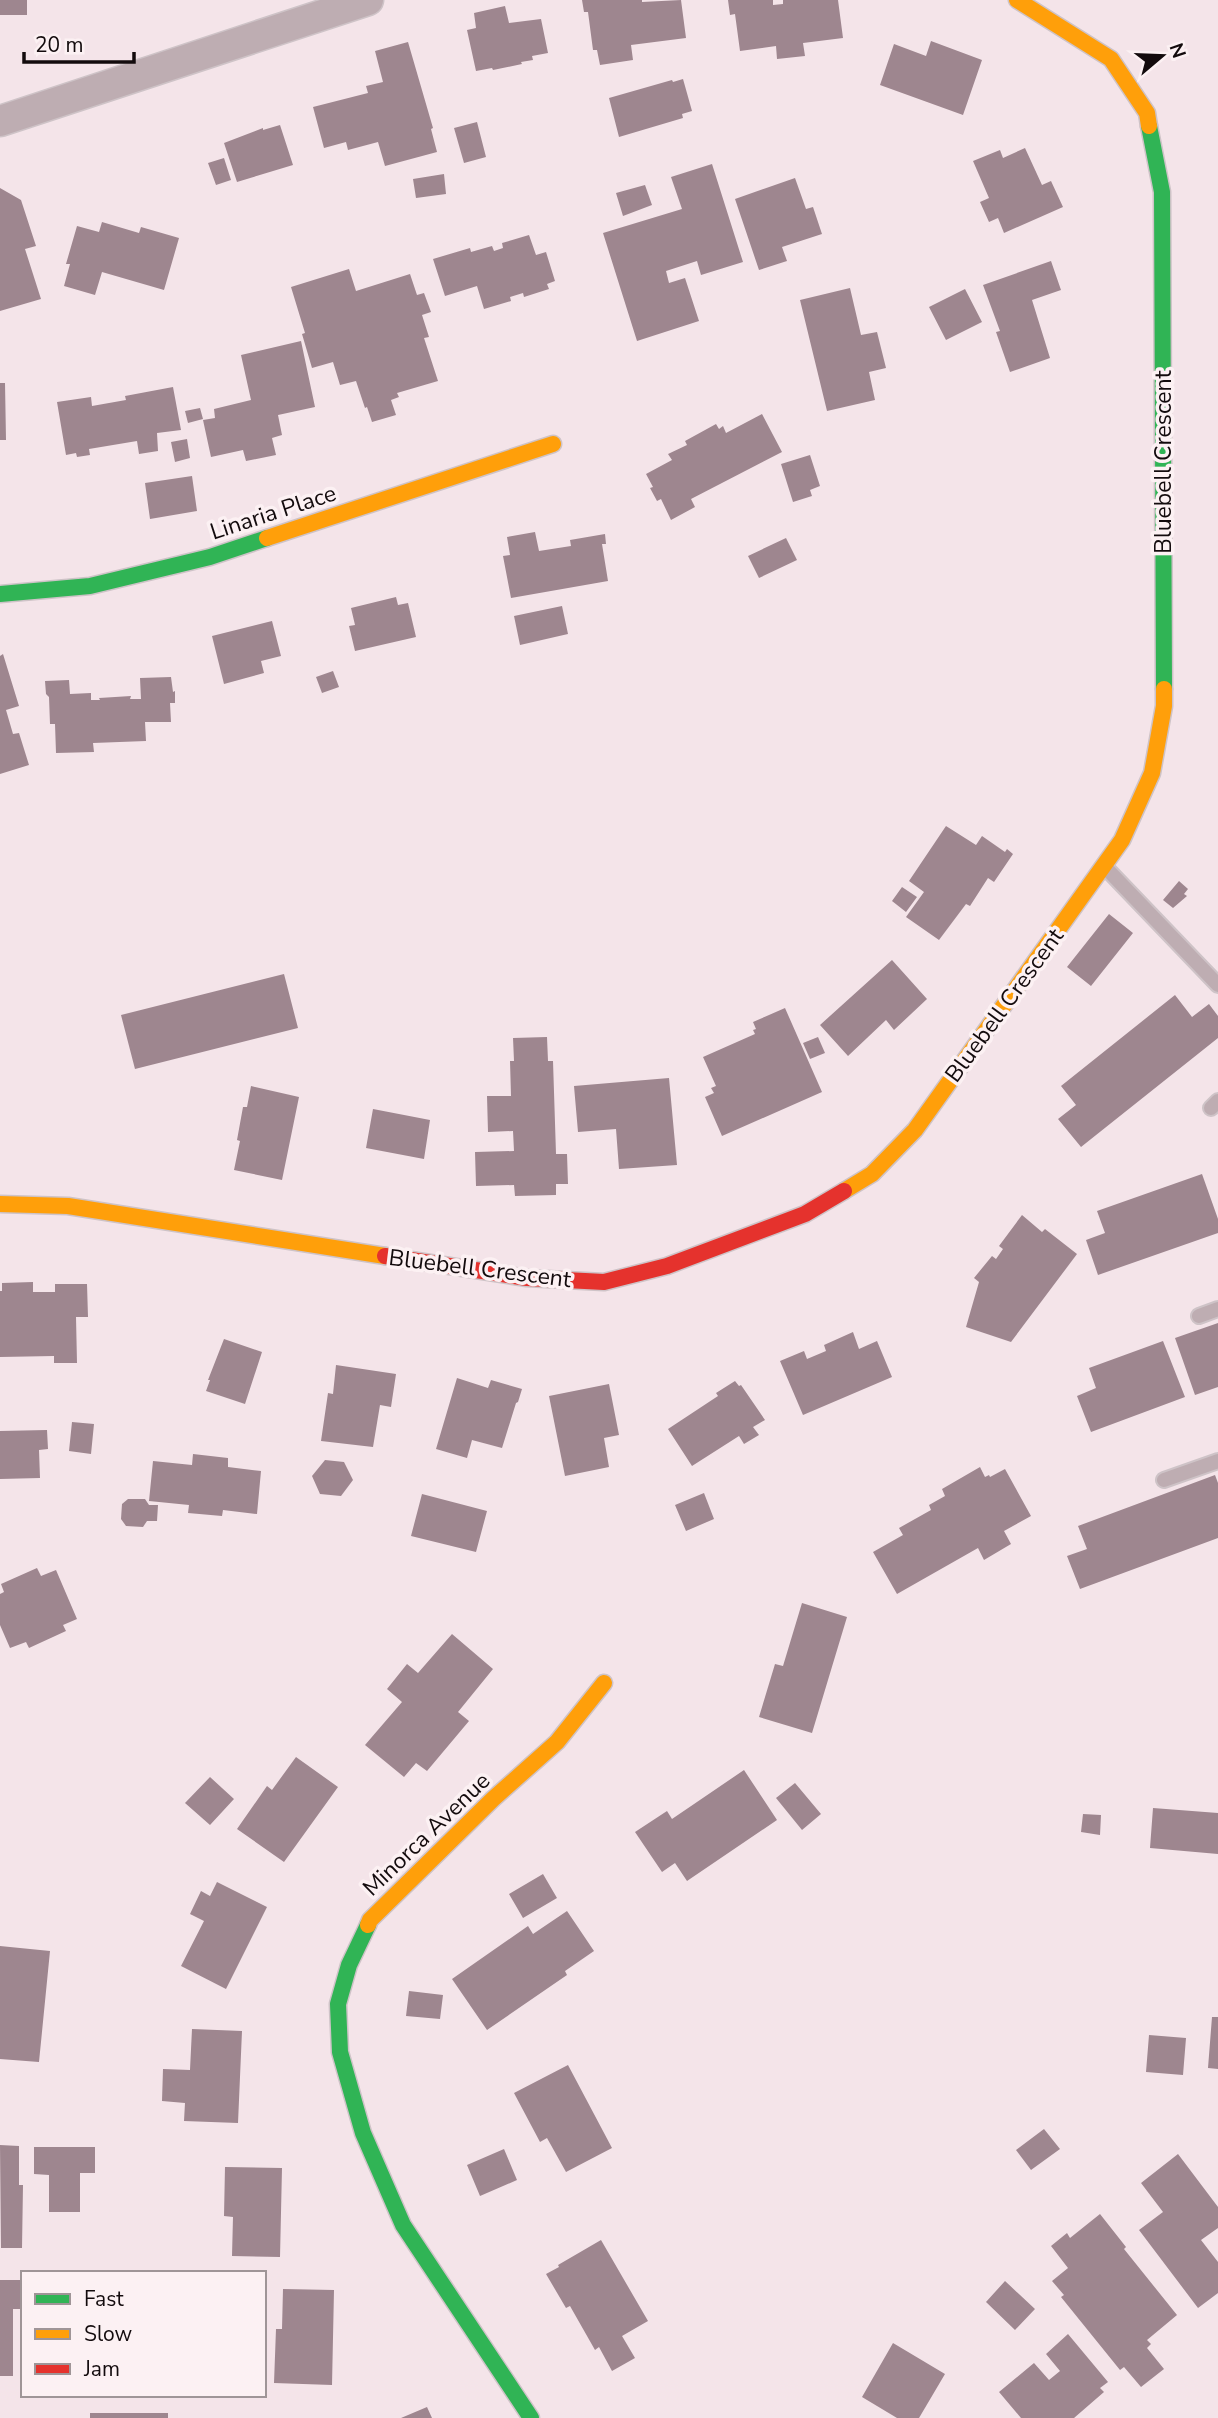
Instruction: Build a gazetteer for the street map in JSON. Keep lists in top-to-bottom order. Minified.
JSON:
{"streets":{"street":["Bluebell Crescent","Linaria Place","Minorca Avenue"]},"legend":["Fast","Slow","Jam"],"scale_bar":"20 m","north":"right"}
